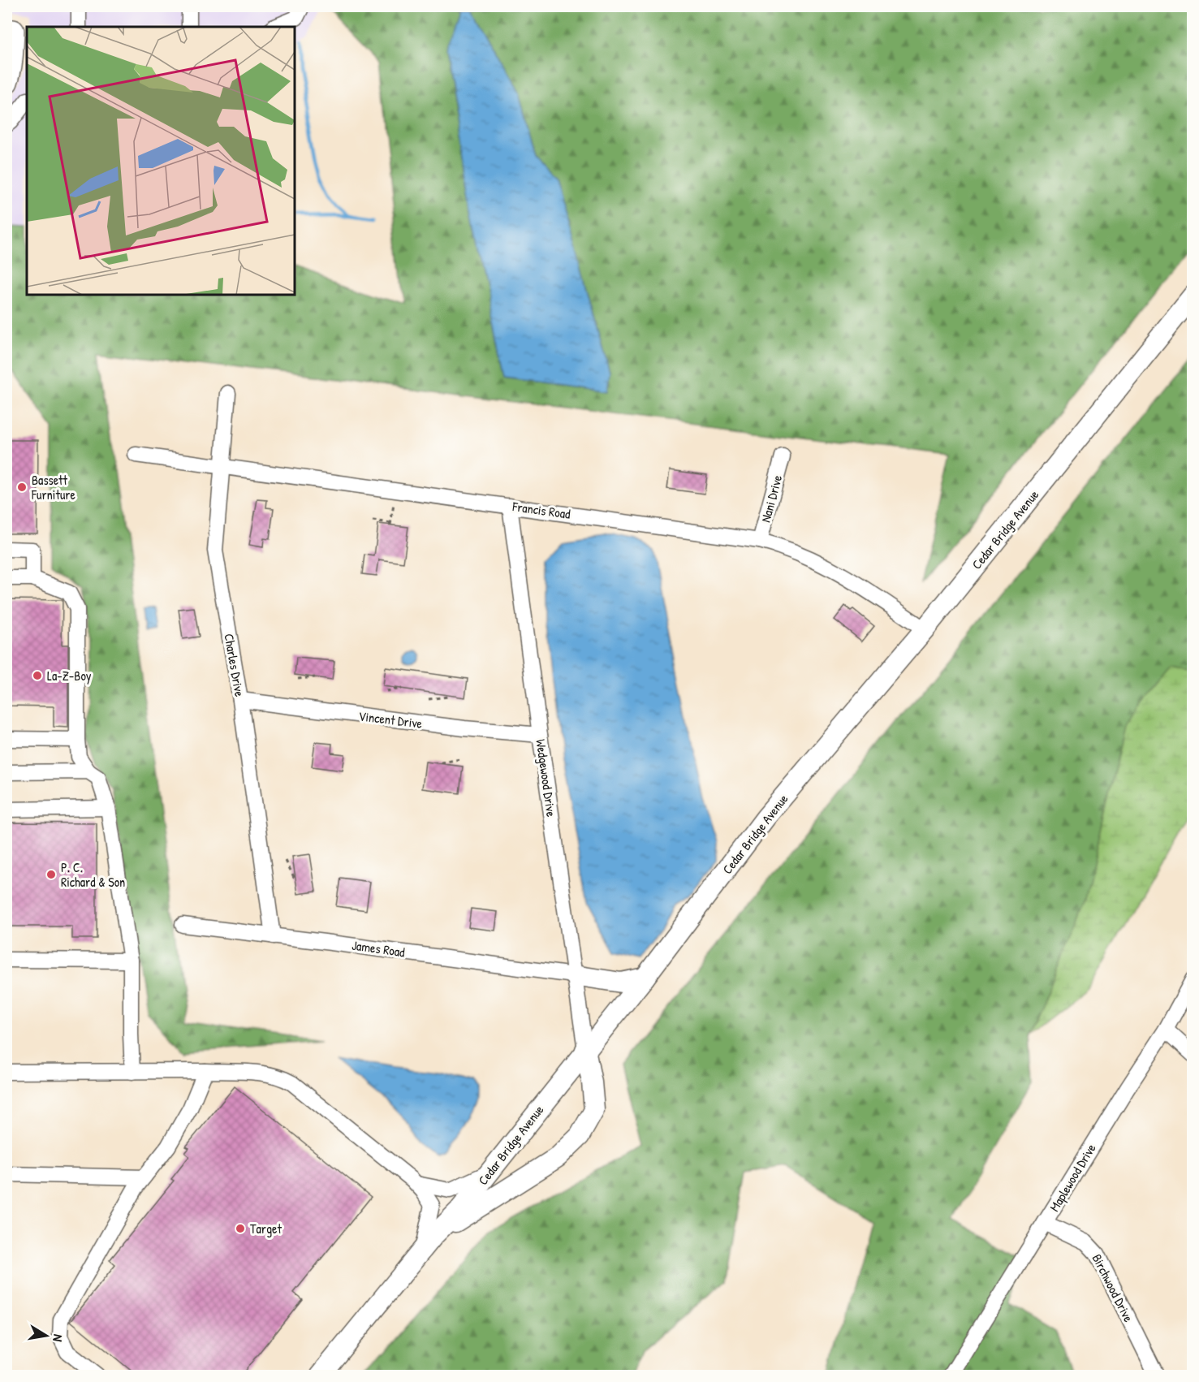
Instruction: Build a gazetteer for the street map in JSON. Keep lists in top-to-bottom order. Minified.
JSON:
{"streets":{"main road":["Cedar Bridge Avenue"],"street":["Nani Drive","Francis Road","Charles Drive","Vincent Drive","Wedgewood Drive","James Road","Maplewood Drive","Birchwood Drive"]},"crossings":[["Nani Drive","Francis Road"],["Francis Road","Cedar Bridge Avenue"],["Francis Road","Charles Drive"],["Francis Road","Wedgewood Drive"],["Cedar Bridge Avenue","Wedgewood Drive"],["Charles Drive","Vincent Drive"],["Charles Drive","James Road"],["Vincent Drive","Wedgewood Drive"],["Wedgewood Drive","James Road"],["Maplewood Drive","Birchwood Drive"]],"places":["Bassett Furniture","La-Z-Boy","P. C. Richard & Son","Target"],"north":"right"}
